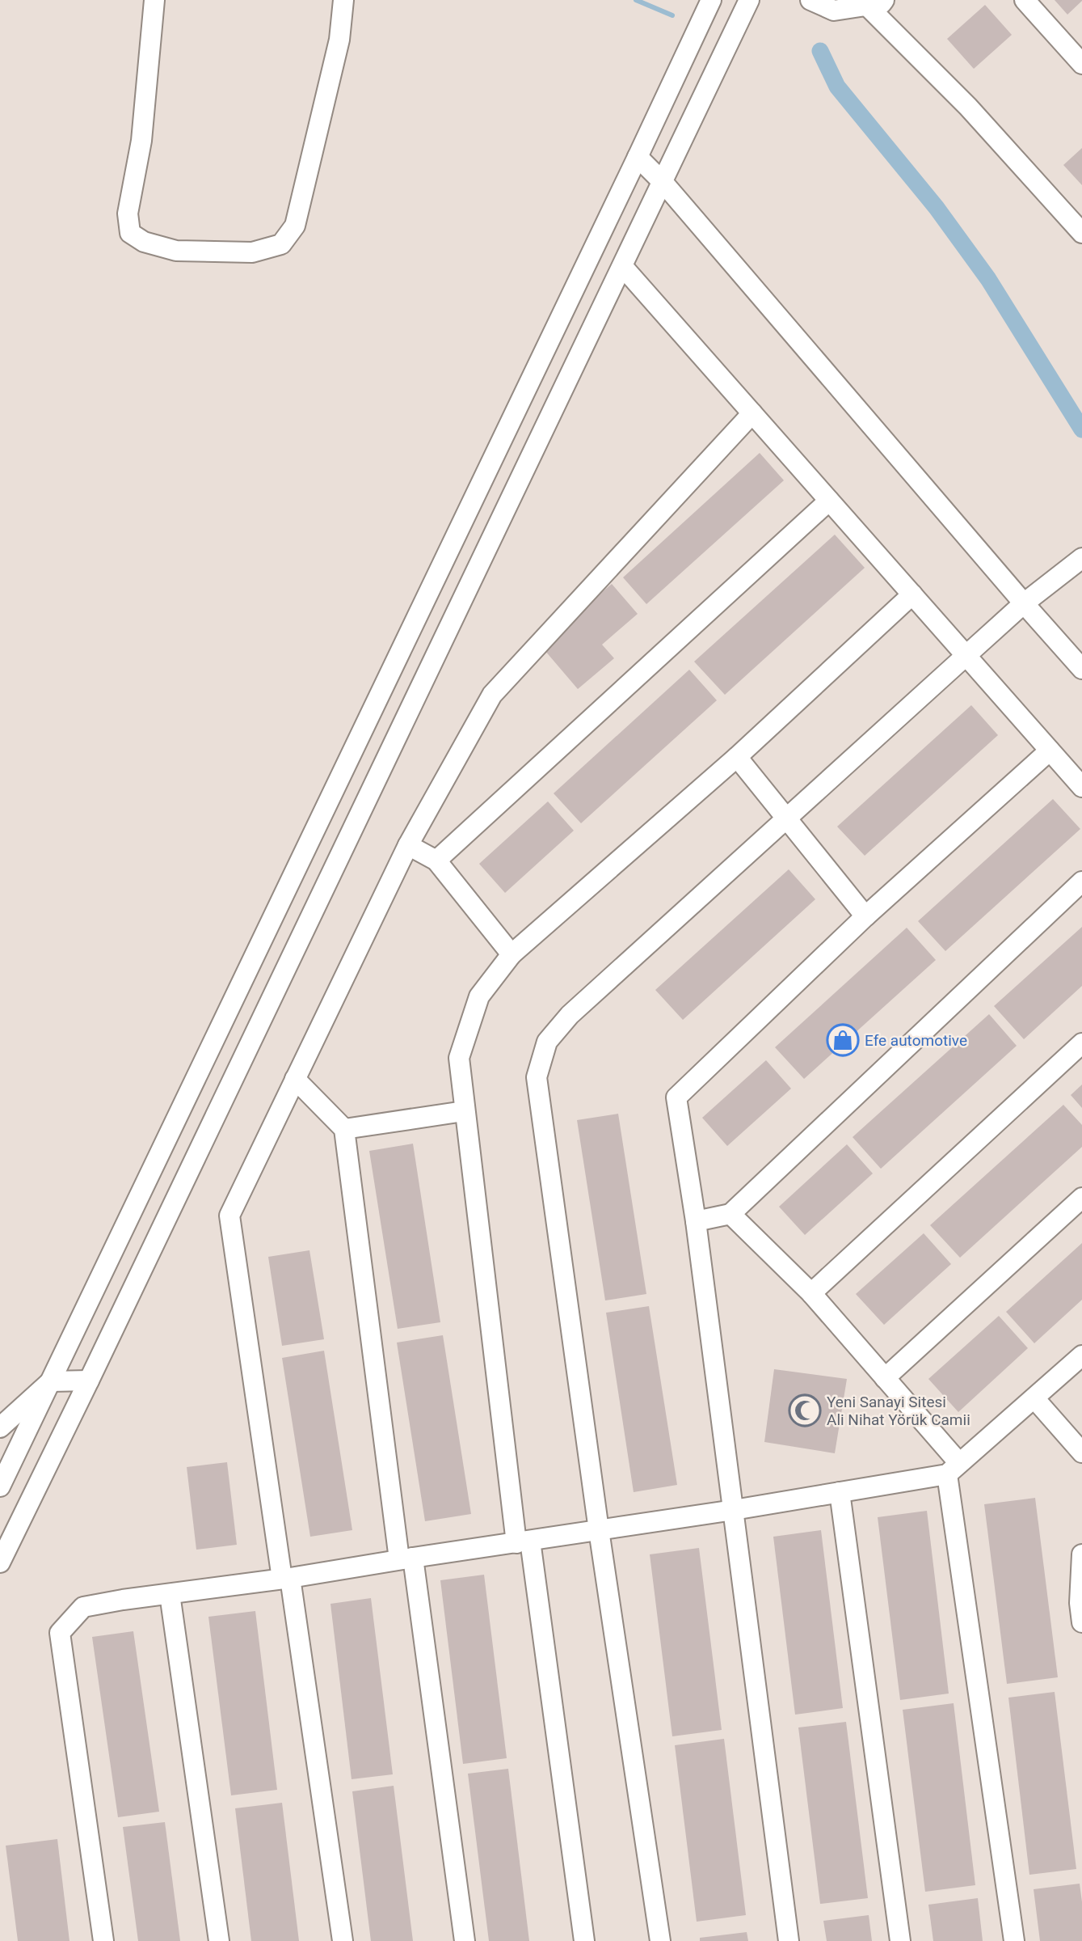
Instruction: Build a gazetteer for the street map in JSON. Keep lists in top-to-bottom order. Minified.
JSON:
{"places":{"shop":["Efe automotive"],"mosque":["Yeni Sanayi Sitesi Ali Nihat Yörük Camii"]}}
